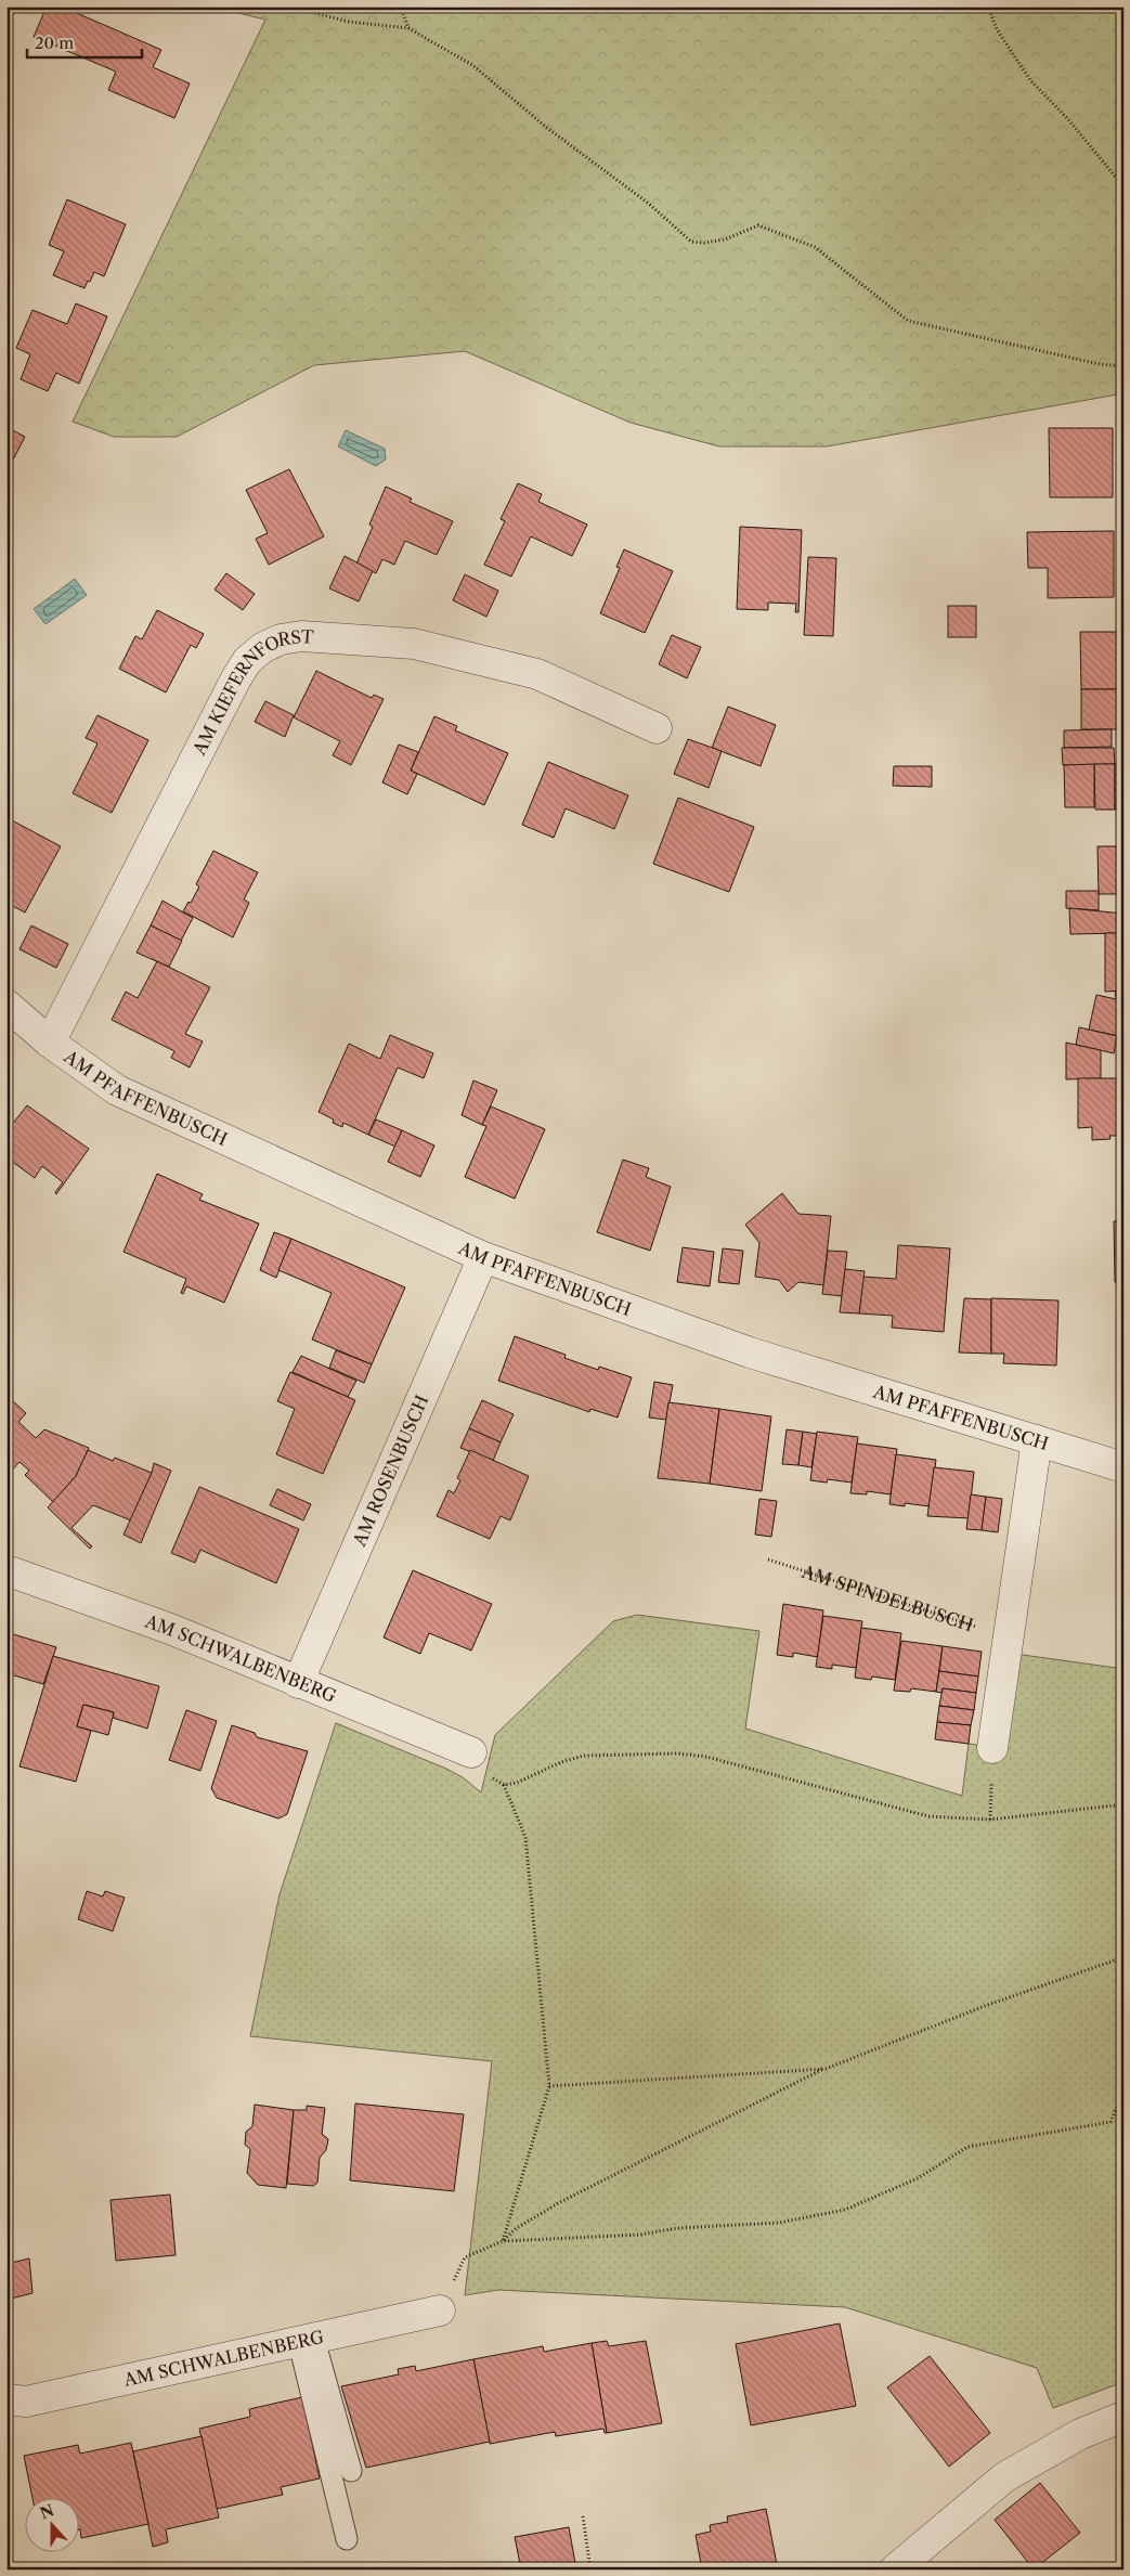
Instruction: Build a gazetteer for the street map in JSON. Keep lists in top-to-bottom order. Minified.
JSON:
{"streets":{"street":["AM KIEFERNFORST","AM PFAFFENBUSCH","AM ROSENBUSCH","AM SCHWALBENBERG"],"path":["AM SPINDELBUSCH"]},"crossings":[["AM KIEFERNFORST","AM PFAFFENBUSCH"],["AM PFAFFENBUSCH","AM ROSENBUSCH"],["AM ROSENBUSCH","AM SCHWALBENBERG"]],"scale_bar":"20 m","north":"top"}
